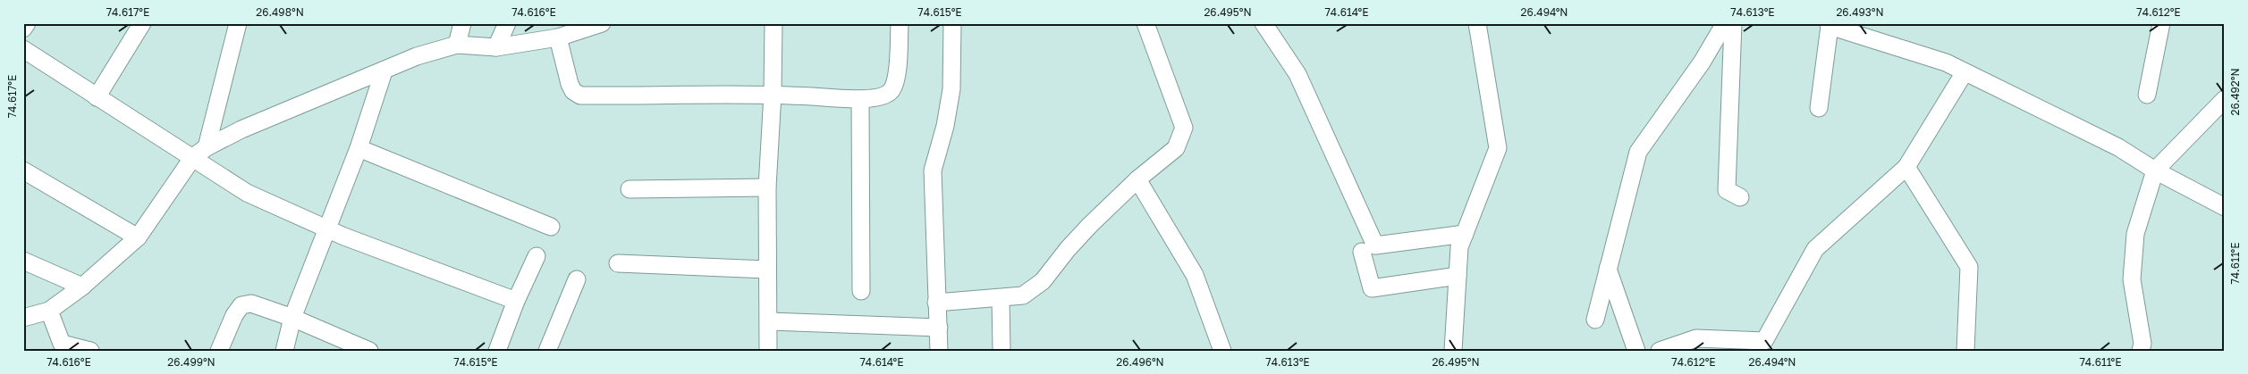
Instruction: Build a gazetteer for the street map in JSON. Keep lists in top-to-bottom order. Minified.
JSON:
{"coordinates":["74.617°E","26.498°N","74.616°E","74.615°E","26.495°N","74.614°E","26.494°N","74.613°E","26.493°N","74.612°E","26.492°N","74.611°E","26.499°N","26.496°N"]}
